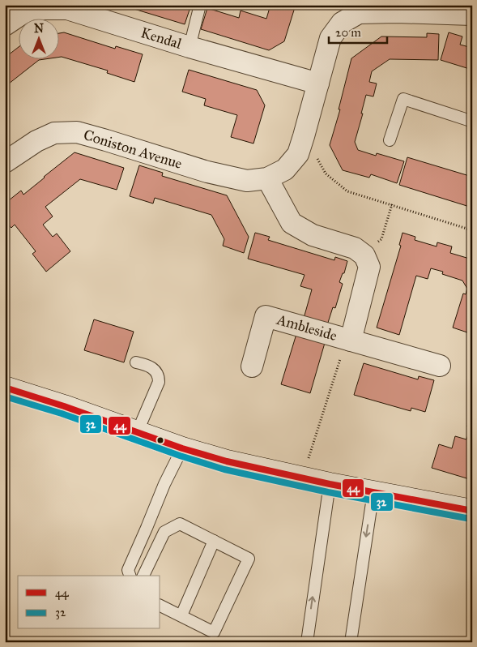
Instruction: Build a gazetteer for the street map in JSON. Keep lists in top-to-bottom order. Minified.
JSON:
{"streets":{"street":["Kendal","Coniston Avenue","Ambleside"]},"lines":["transit line 44","transit line 32"],"legend":["44","32"],"scale_bar":"20 m","north":"top"}
